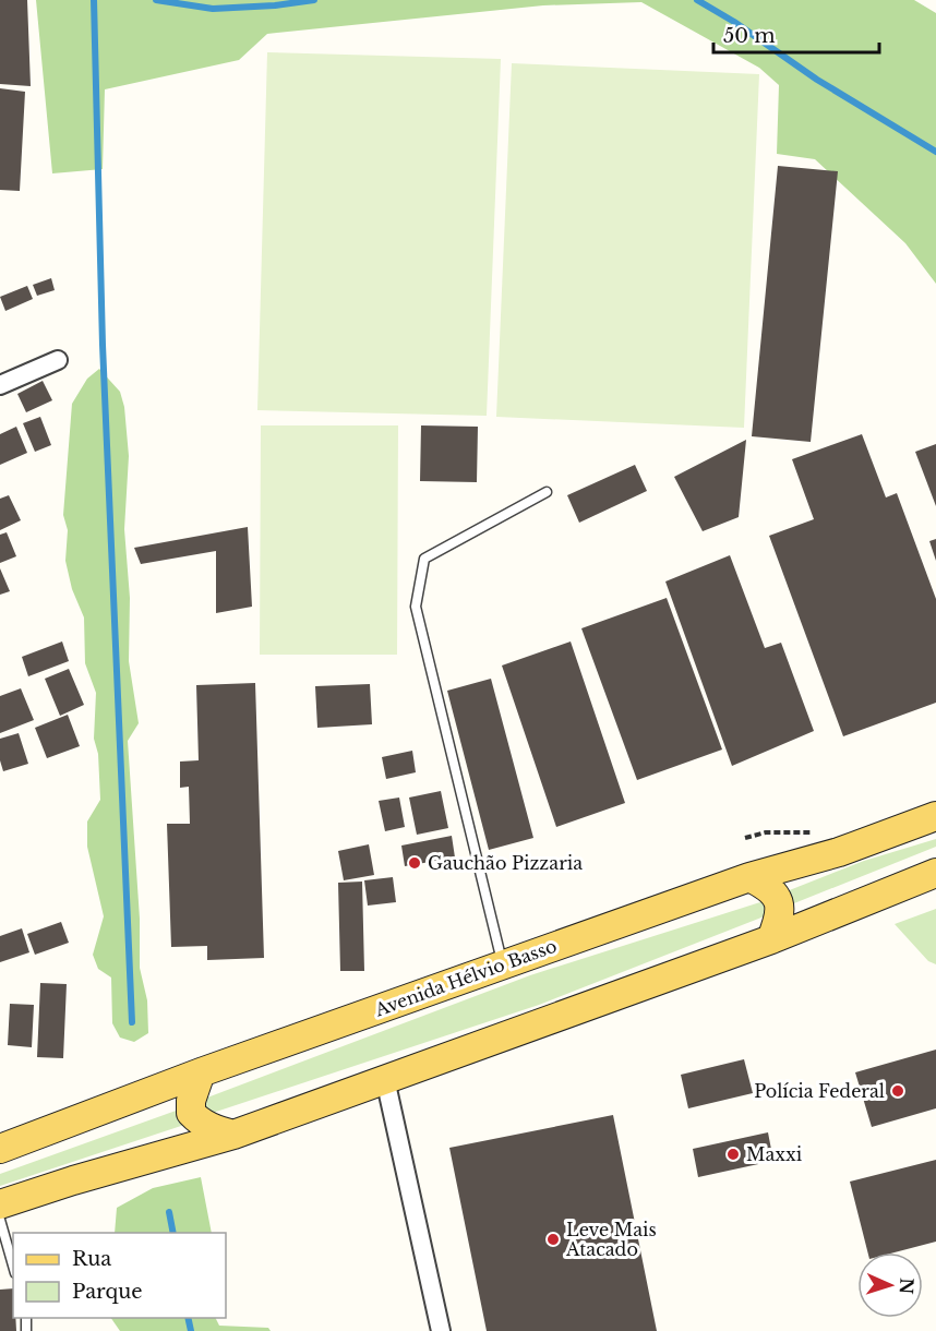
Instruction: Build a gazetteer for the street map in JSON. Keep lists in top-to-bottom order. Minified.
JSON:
{"streets":{"main road":["Avenida Hélvio Basso"]},"places":["Gauchão Pizzaria","Polícia Federal","Maxxi","Leve Mais Atacado"],"legend":["Rua","Parque"],"scale_bar":"50 m","north":"right"}
